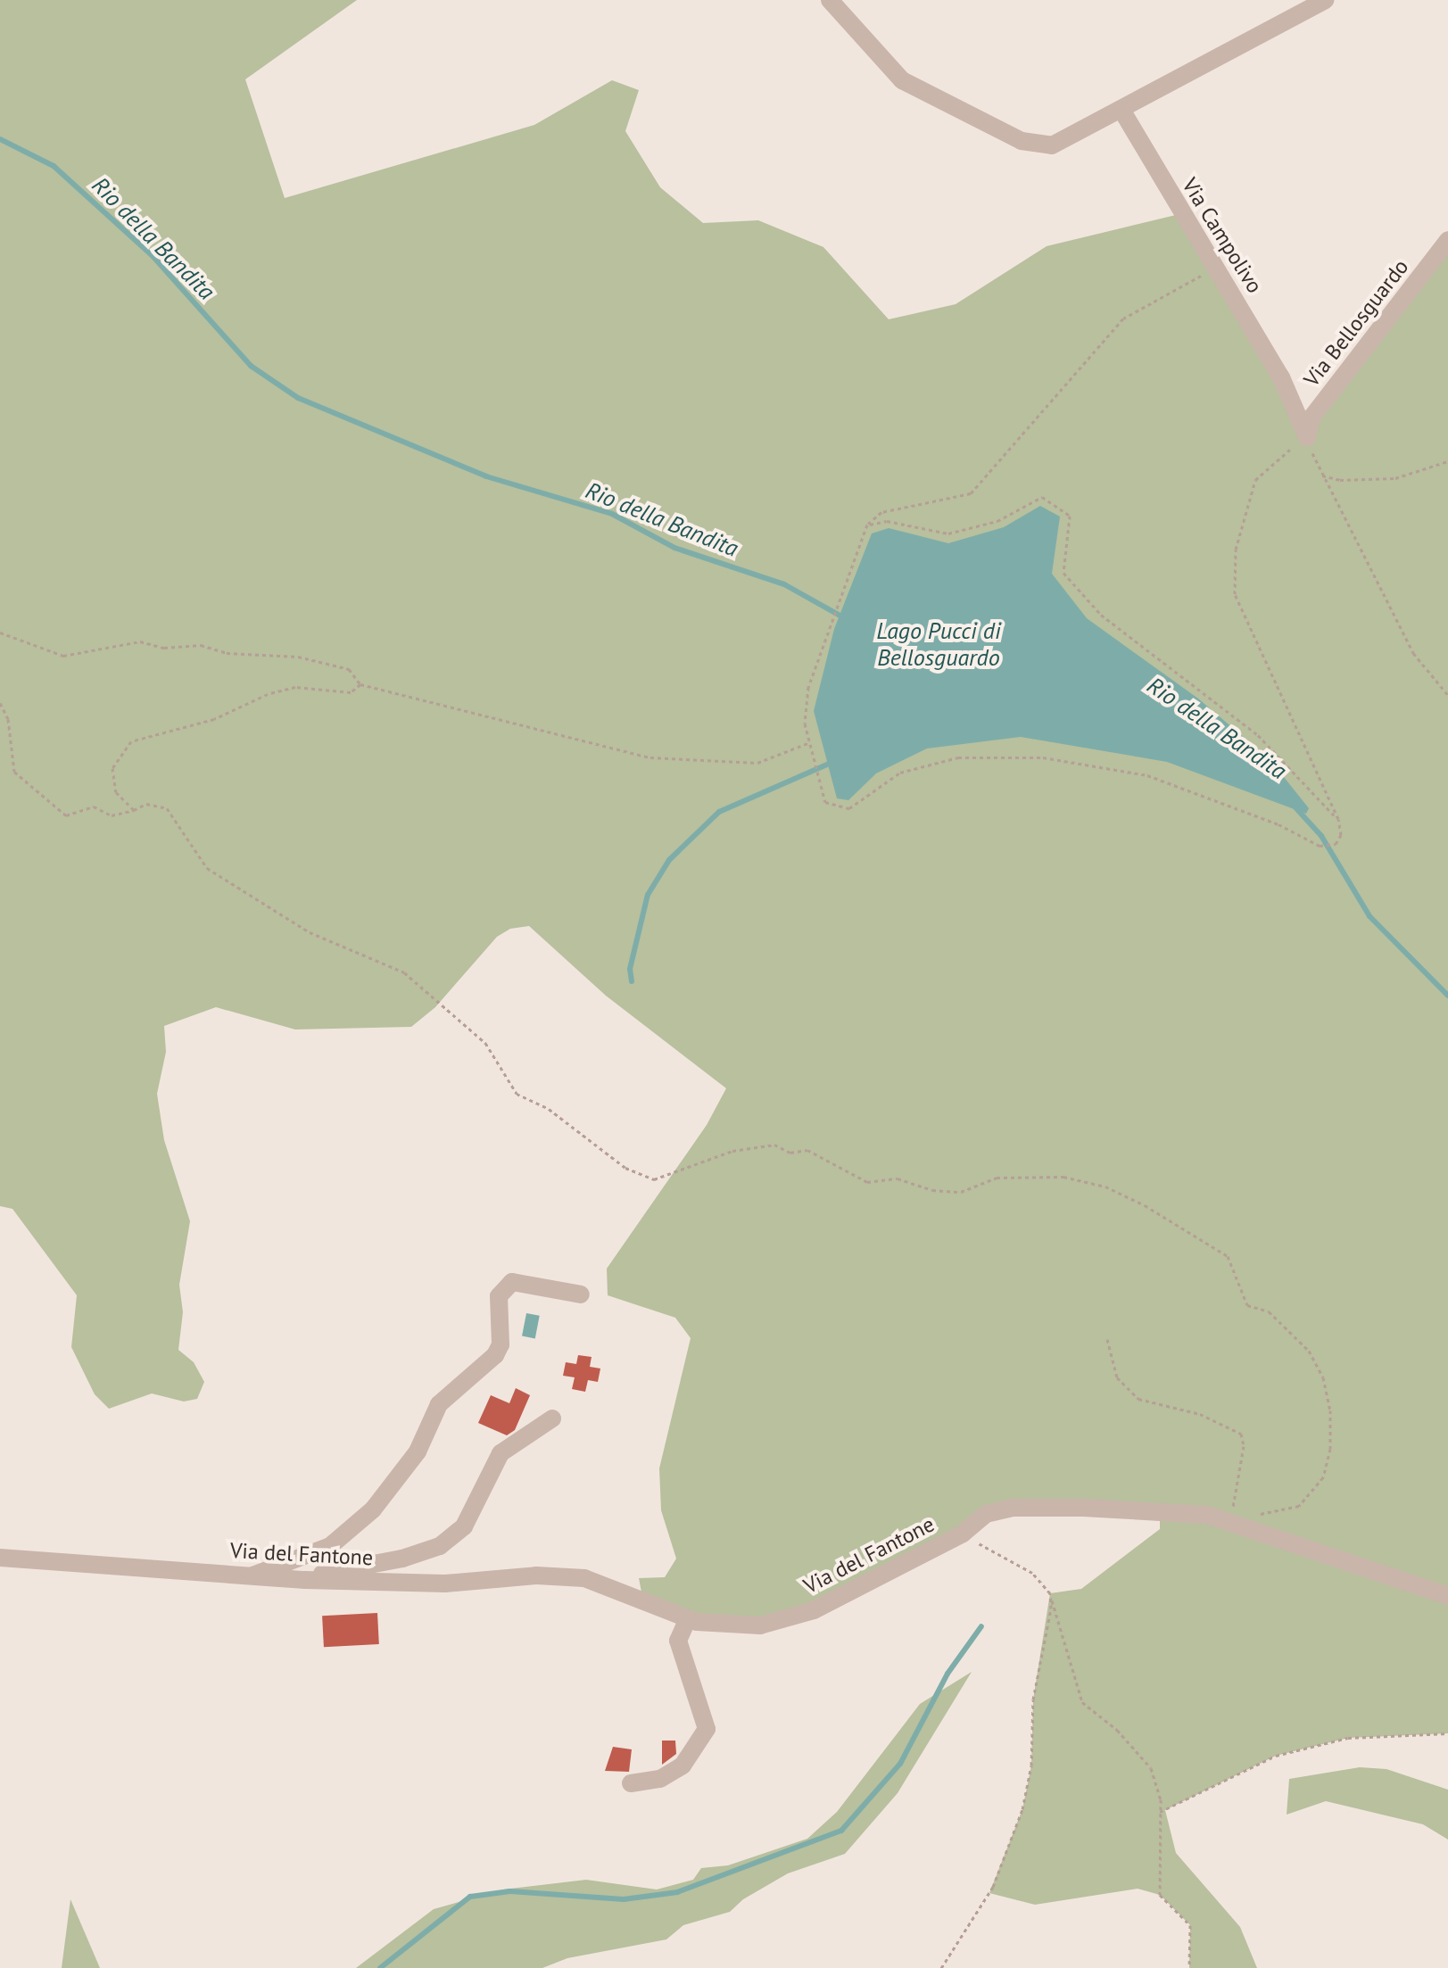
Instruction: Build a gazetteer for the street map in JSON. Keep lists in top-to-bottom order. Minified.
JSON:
{"streets":{"street":["Via Campolivo","Via Bellosguardo","Via del Fantone"]},"crossings":[["Via Campolivo","Via Bellosguardo"]],"water":["Rio della Bandita","Lago Pucci di Bellosguardo"]}
